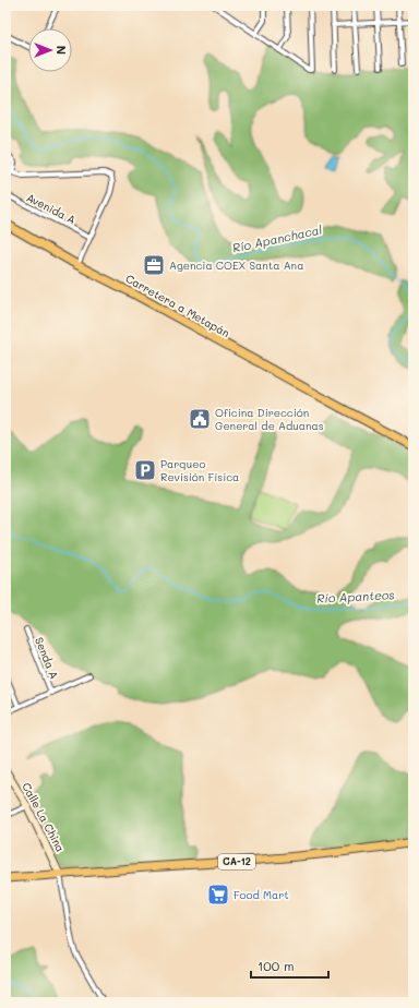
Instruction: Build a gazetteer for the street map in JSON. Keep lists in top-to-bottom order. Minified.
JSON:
{"streets":{"main road":["Carretera a Metapán","Calle La China","CA-12"],"street":["Avenida A","Senda A"]},"crossings":[["Calle La China","CA-12"]],"water":["Río Apanchacal","Río Apanteos"],"places":{"office":["Agencia COEX Santa Ana"],"public building":["Oficina Dirección General de Aduanas"],"parking":["Parqueo Revisión Física"],"supermarket":["Food Mart"]},"scale_bar":"100 m","north":"right"}
